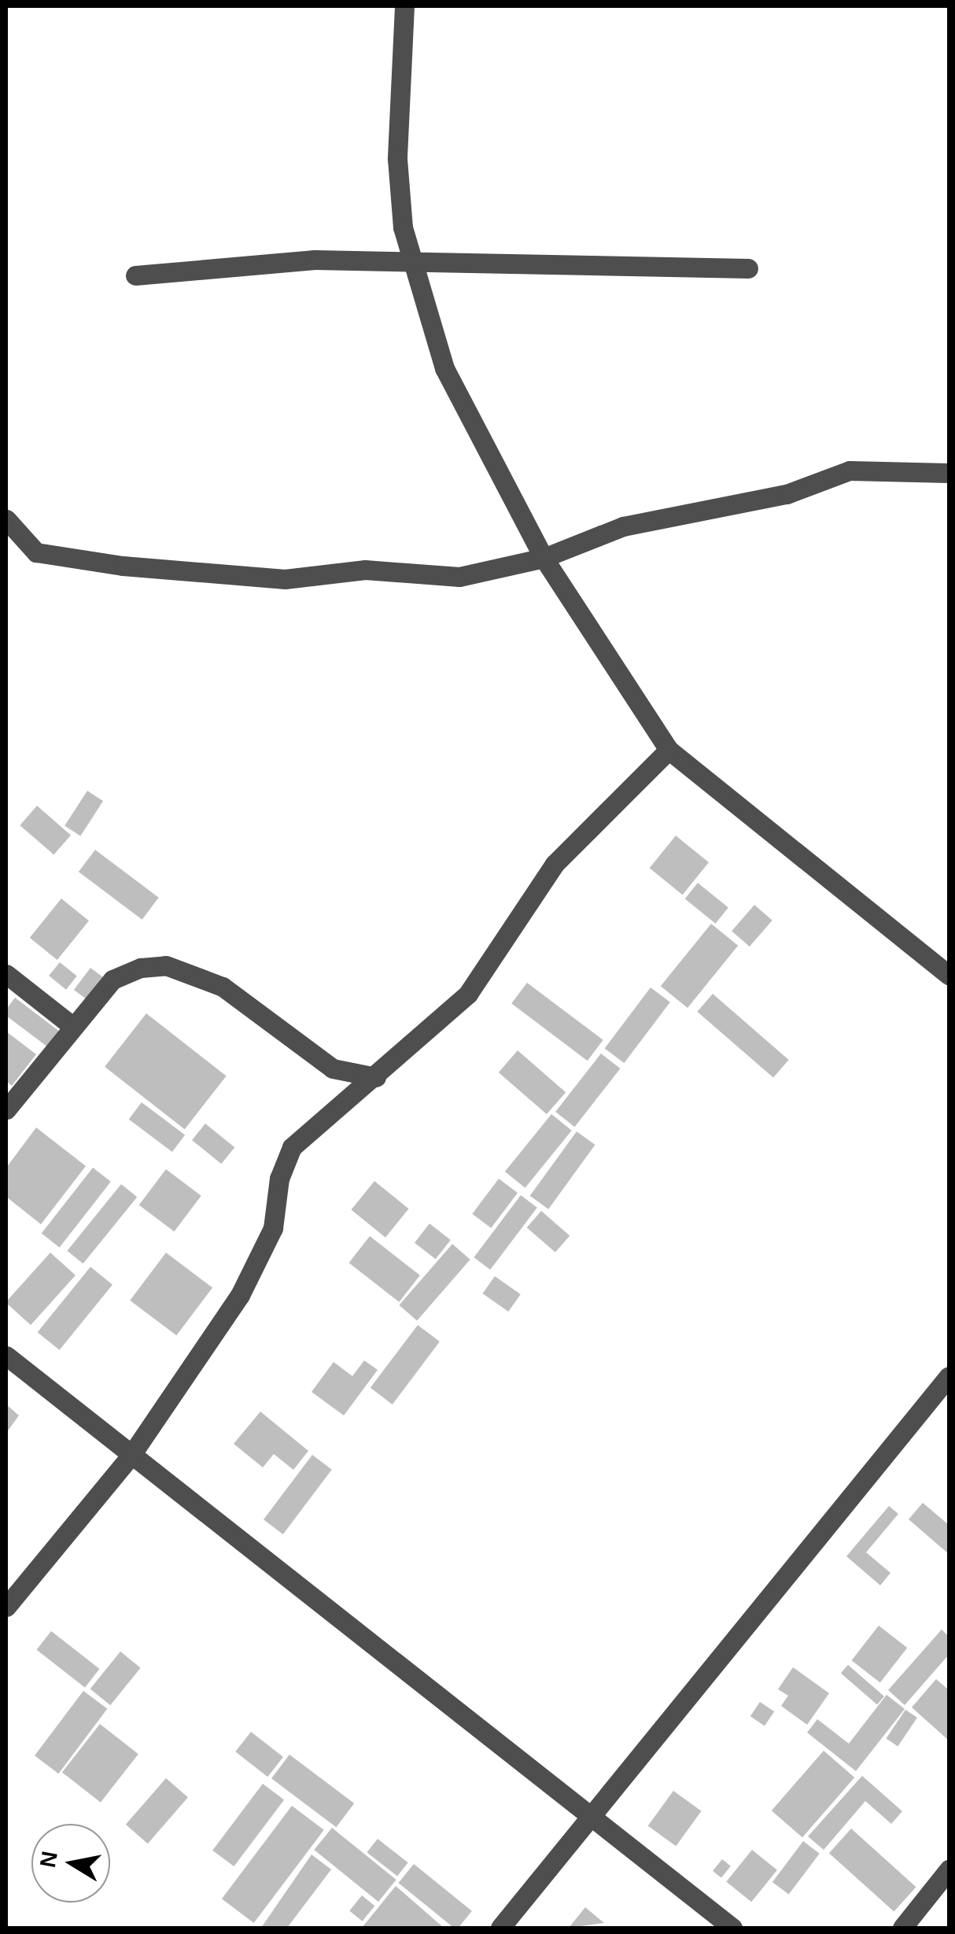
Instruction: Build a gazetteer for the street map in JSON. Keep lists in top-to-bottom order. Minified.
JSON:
{"north":"left"}
